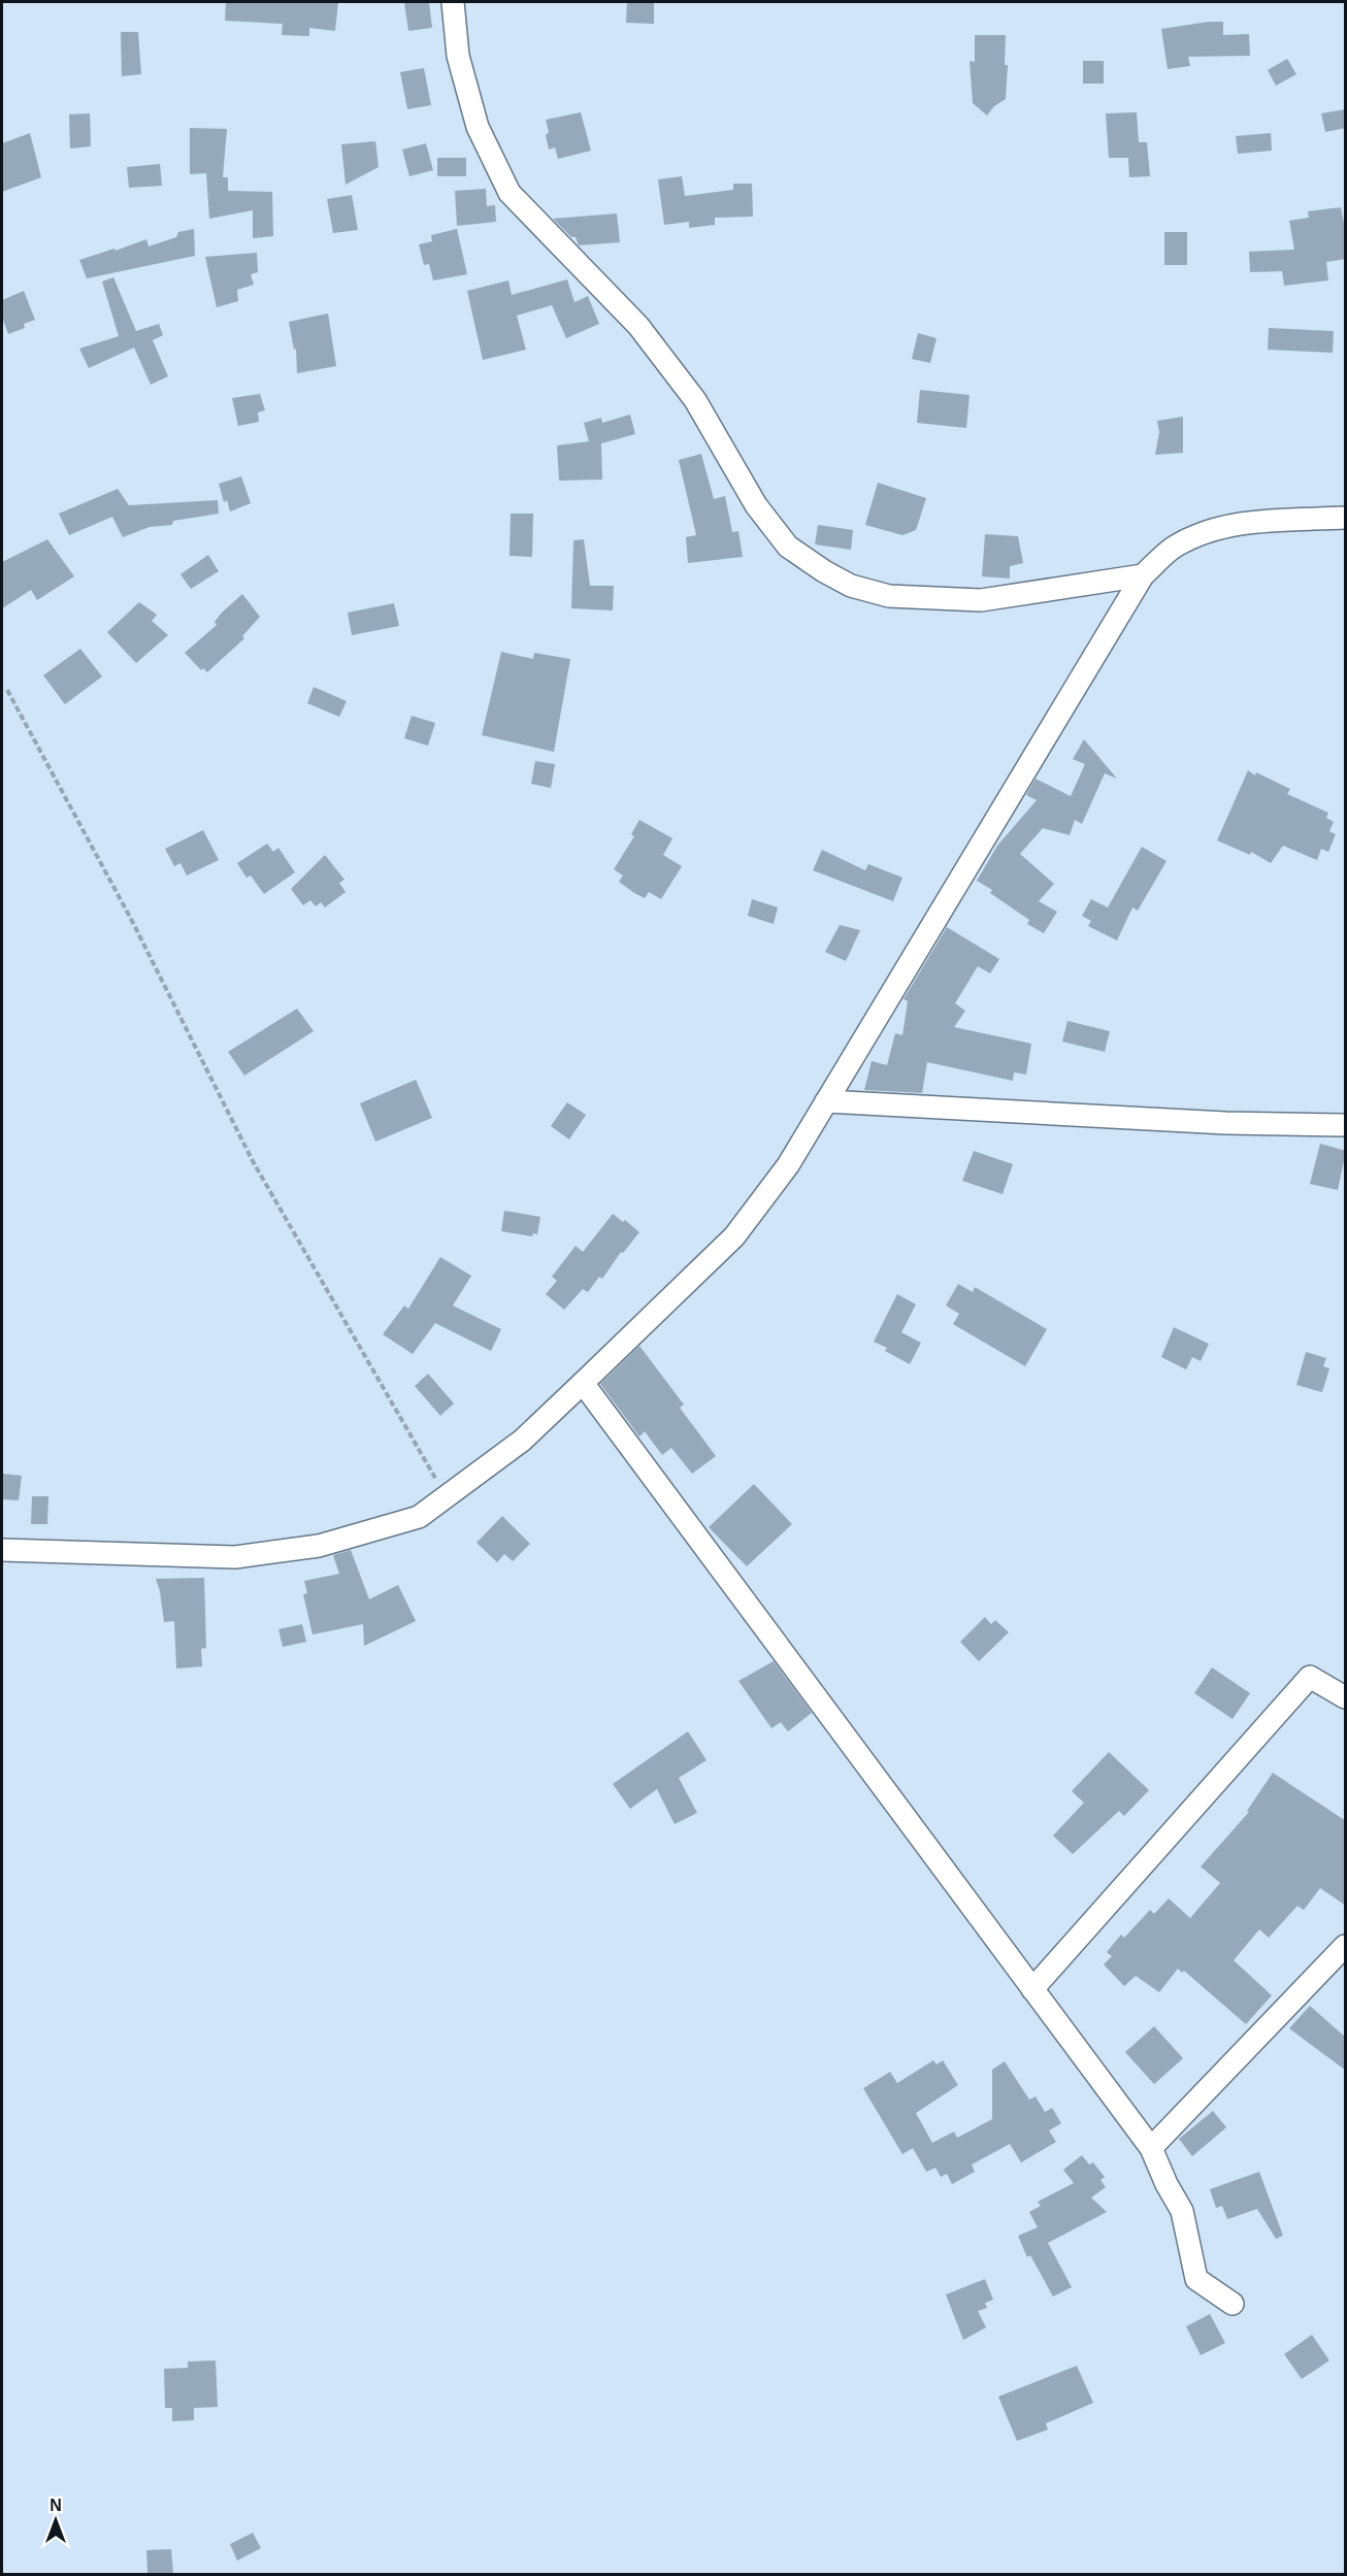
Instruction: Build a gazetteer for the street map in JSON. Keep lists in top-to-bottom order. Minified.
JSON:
{"north":"top"}
